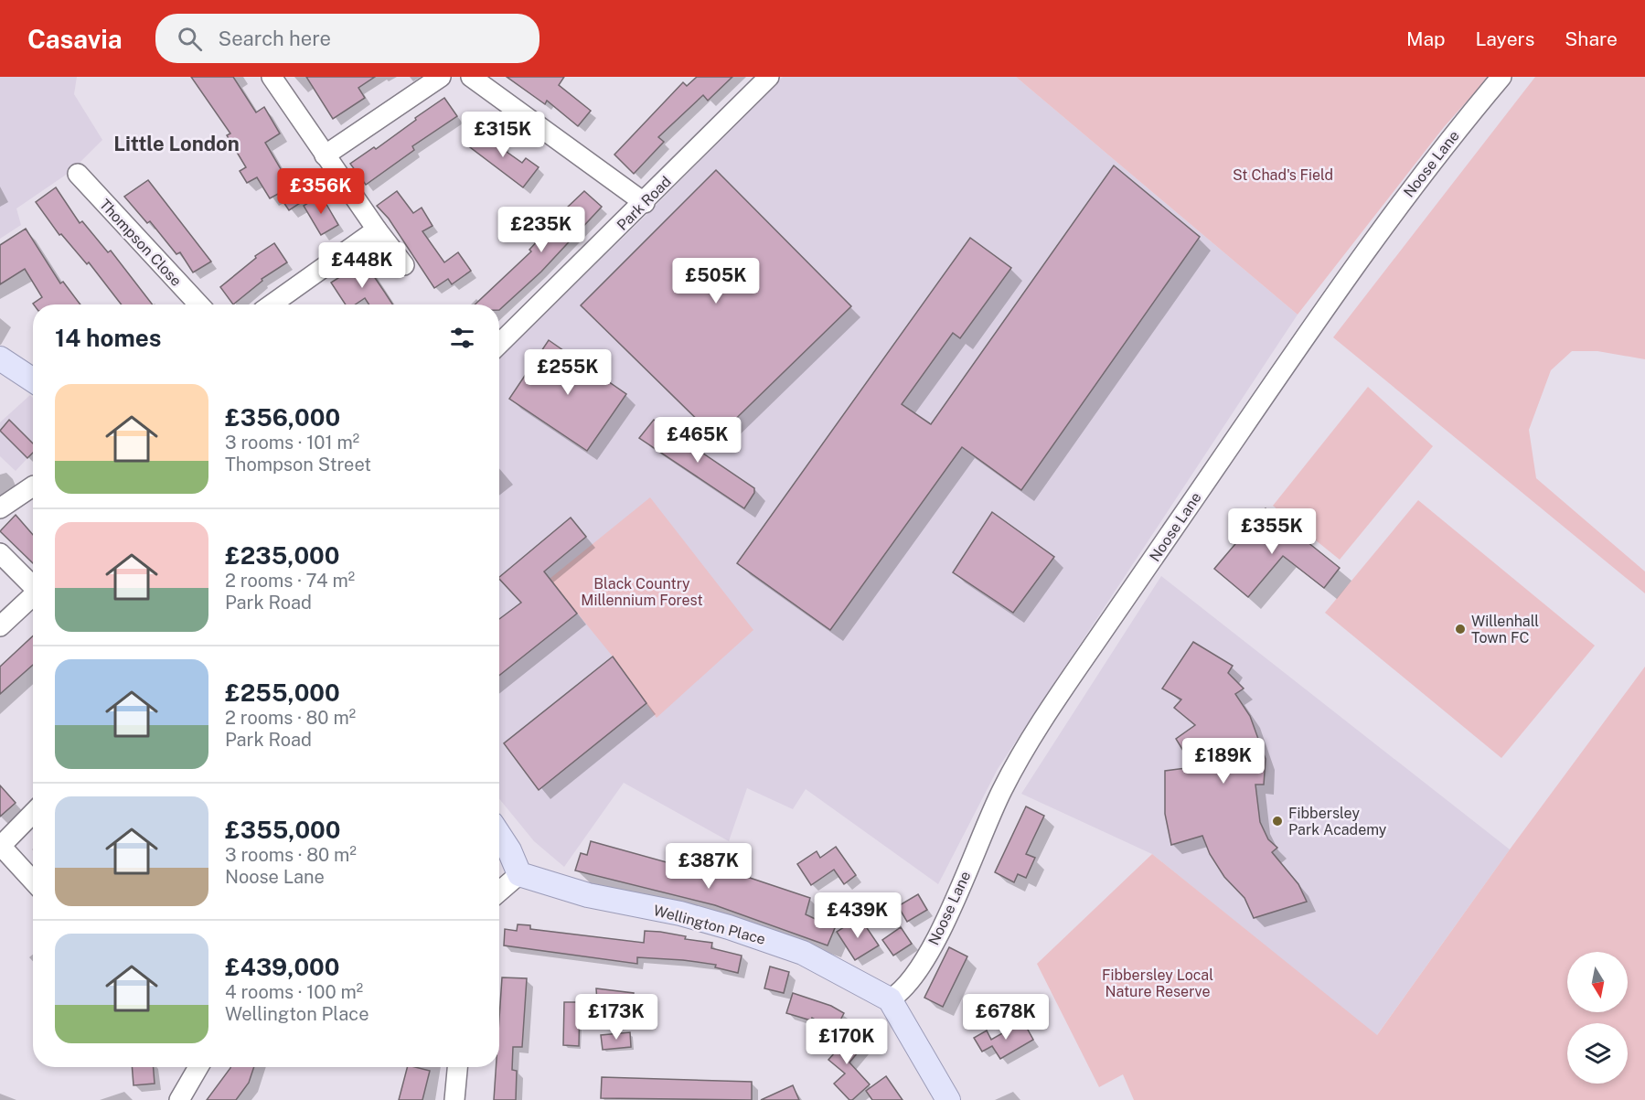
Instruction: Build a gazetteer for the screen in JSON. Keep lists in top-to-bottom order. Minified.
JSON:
{"streets":{"main road":["Wellington Place"],"street":["Noose Lane","Park Road","Thompson Close"]},"crossings":[["Noose Lane","Wellington Place"]],"districts":["Little London"],"parks":["St Chad's Field","Black Country Millennium Forest","Fibbersley Local Nature Reserve"],"places":["Willenhall Town FC","Fibbersley Park Academy"],"north":"bottom","page":{"header":"Casavia","search":"Search here","nav":["Map","Layers","Share"],"price":["£315K","£356K","£235K","£448K","£505K","£255K","£465K","£355K","£189K","£387K","£439K","£173K","£678K","£170K"],"heading":"14 homes","list":[{"name":"£356,000","note":"3 rooms · 101 m² · Thompson Street"},{"name":"£235,000","note":"2 rooms · 74 m² · Park Road"},{"name":"£255,000","note":"2 rooms · 80 m² · Park Road"},{"name":"£355,000","note":"3 rooms · 80 m² · Noose Lane"},{"name":"£439,000","note":"4 rooms · 100 m² · Wellington Place"}]}}
